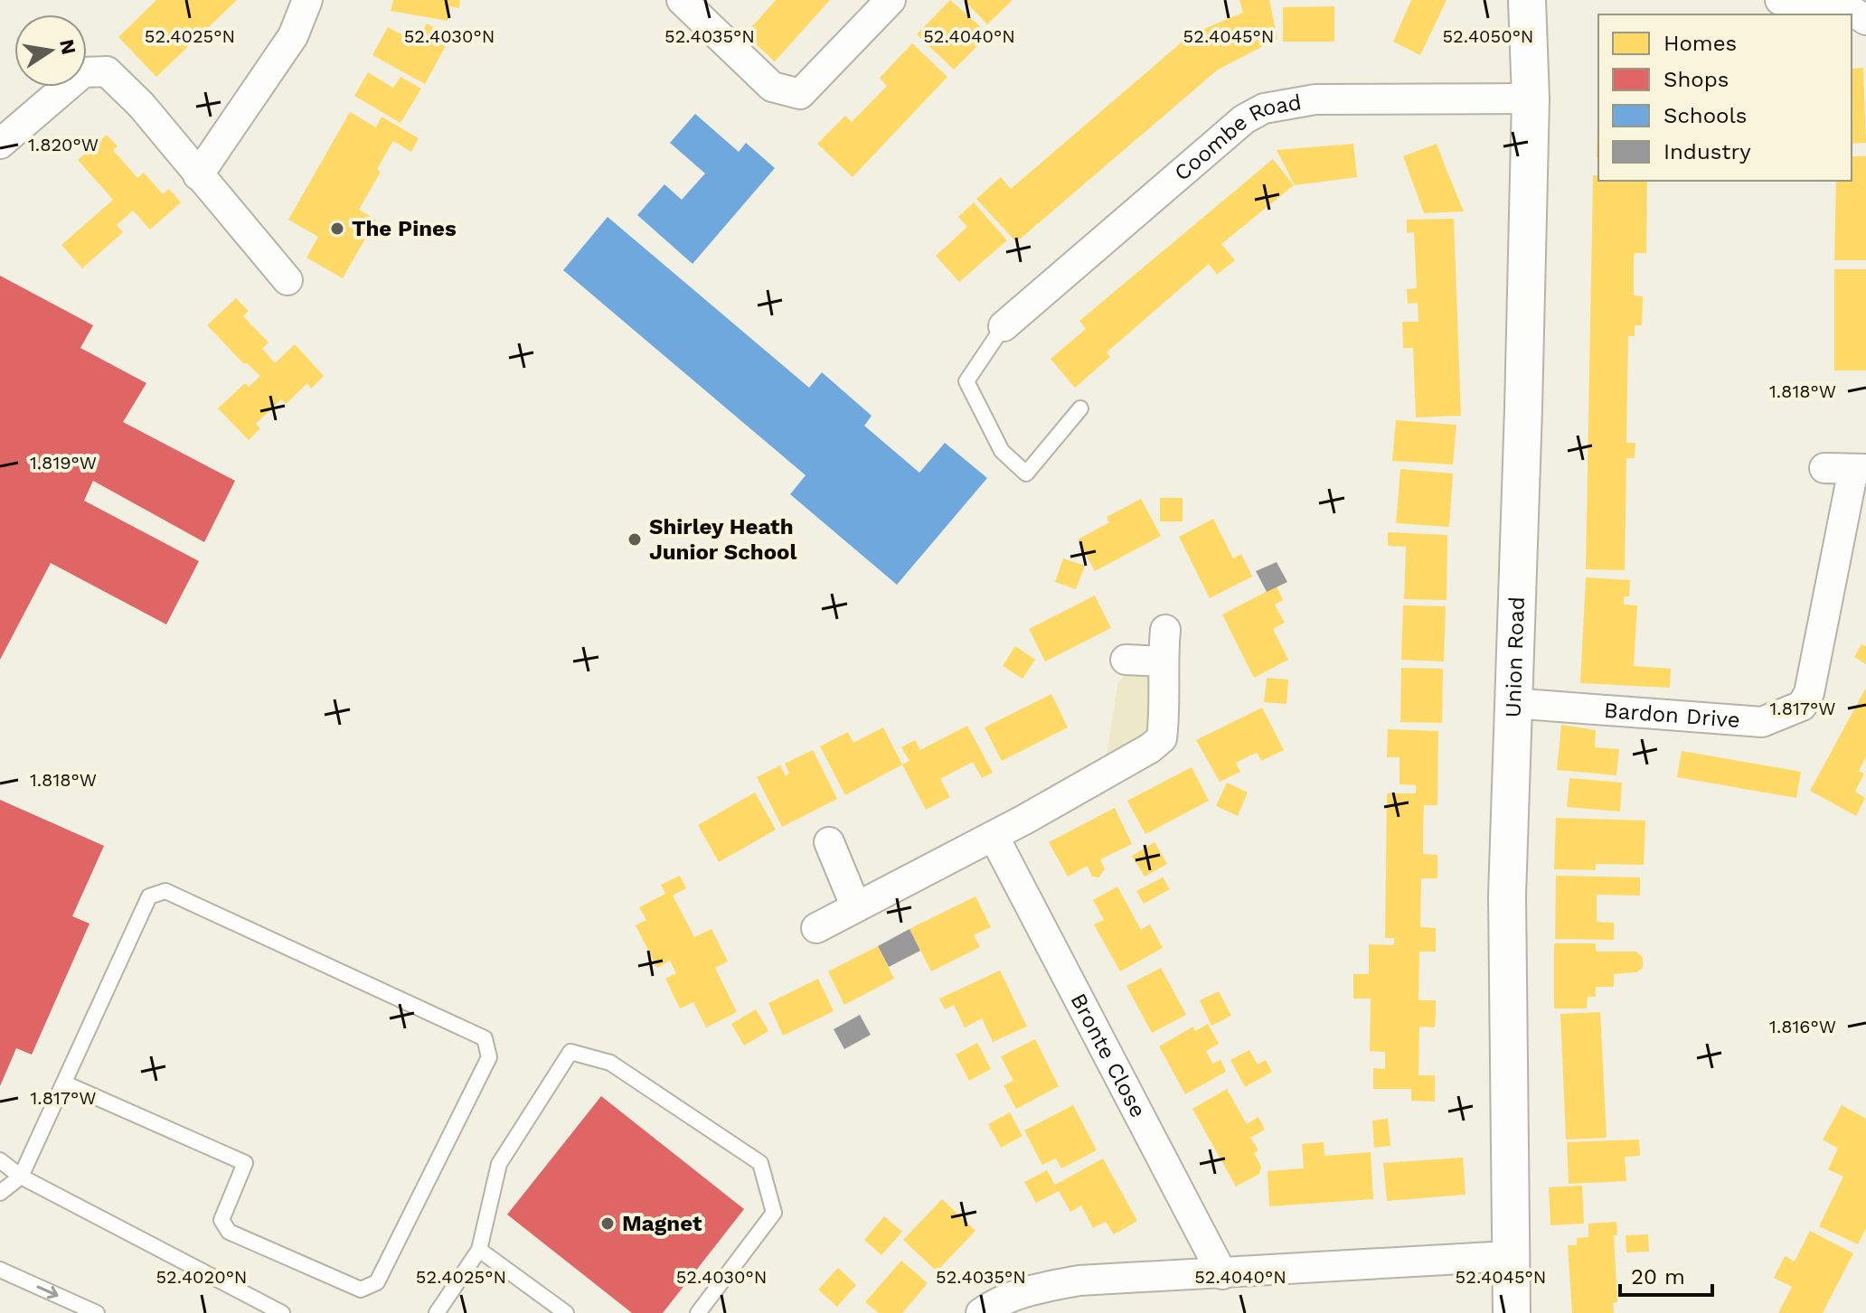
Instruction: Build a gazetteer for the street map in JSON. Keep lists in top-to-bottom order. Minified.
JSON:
{"streets":{"street":["Coombe Road","Union Road","Bardon Drive","Bronte Close"]},"crossings":[["Coombe Road","Union Road"],["Union Road","Bardon Drive"]],"places":["The Pines","Shirley Heath Junior School","Magnet"],"legend":["Homes","Shops","Schools","Industry"],"scale_bar":"20 m","north":"right","coordinates":["52.4025°N","52.4030°N","52.4035°N","52.4040°N","52.4045°N","52.4050°N","1.820°W","1.818°W","1.819°W","1.817°W","1.816°W","52.4020°N"]}
